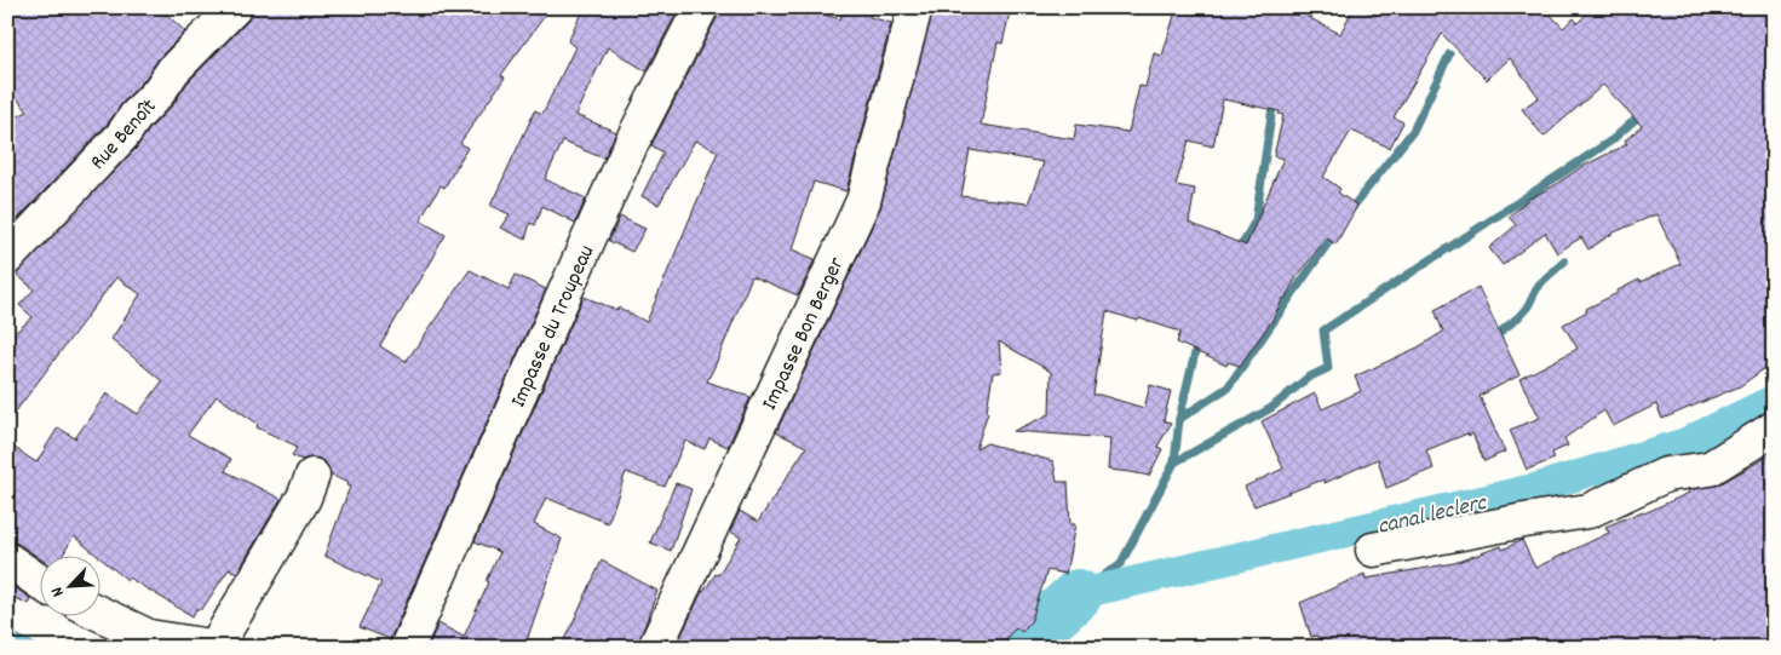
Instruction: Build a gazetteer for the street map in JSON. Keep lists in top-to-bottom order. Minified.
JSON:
{"streets":{"street":["Rue Benoît","Impasse du Troupeau","Impasse Bon Berger"]},"water":["canal leclerc"],"north":"bottom left"}
